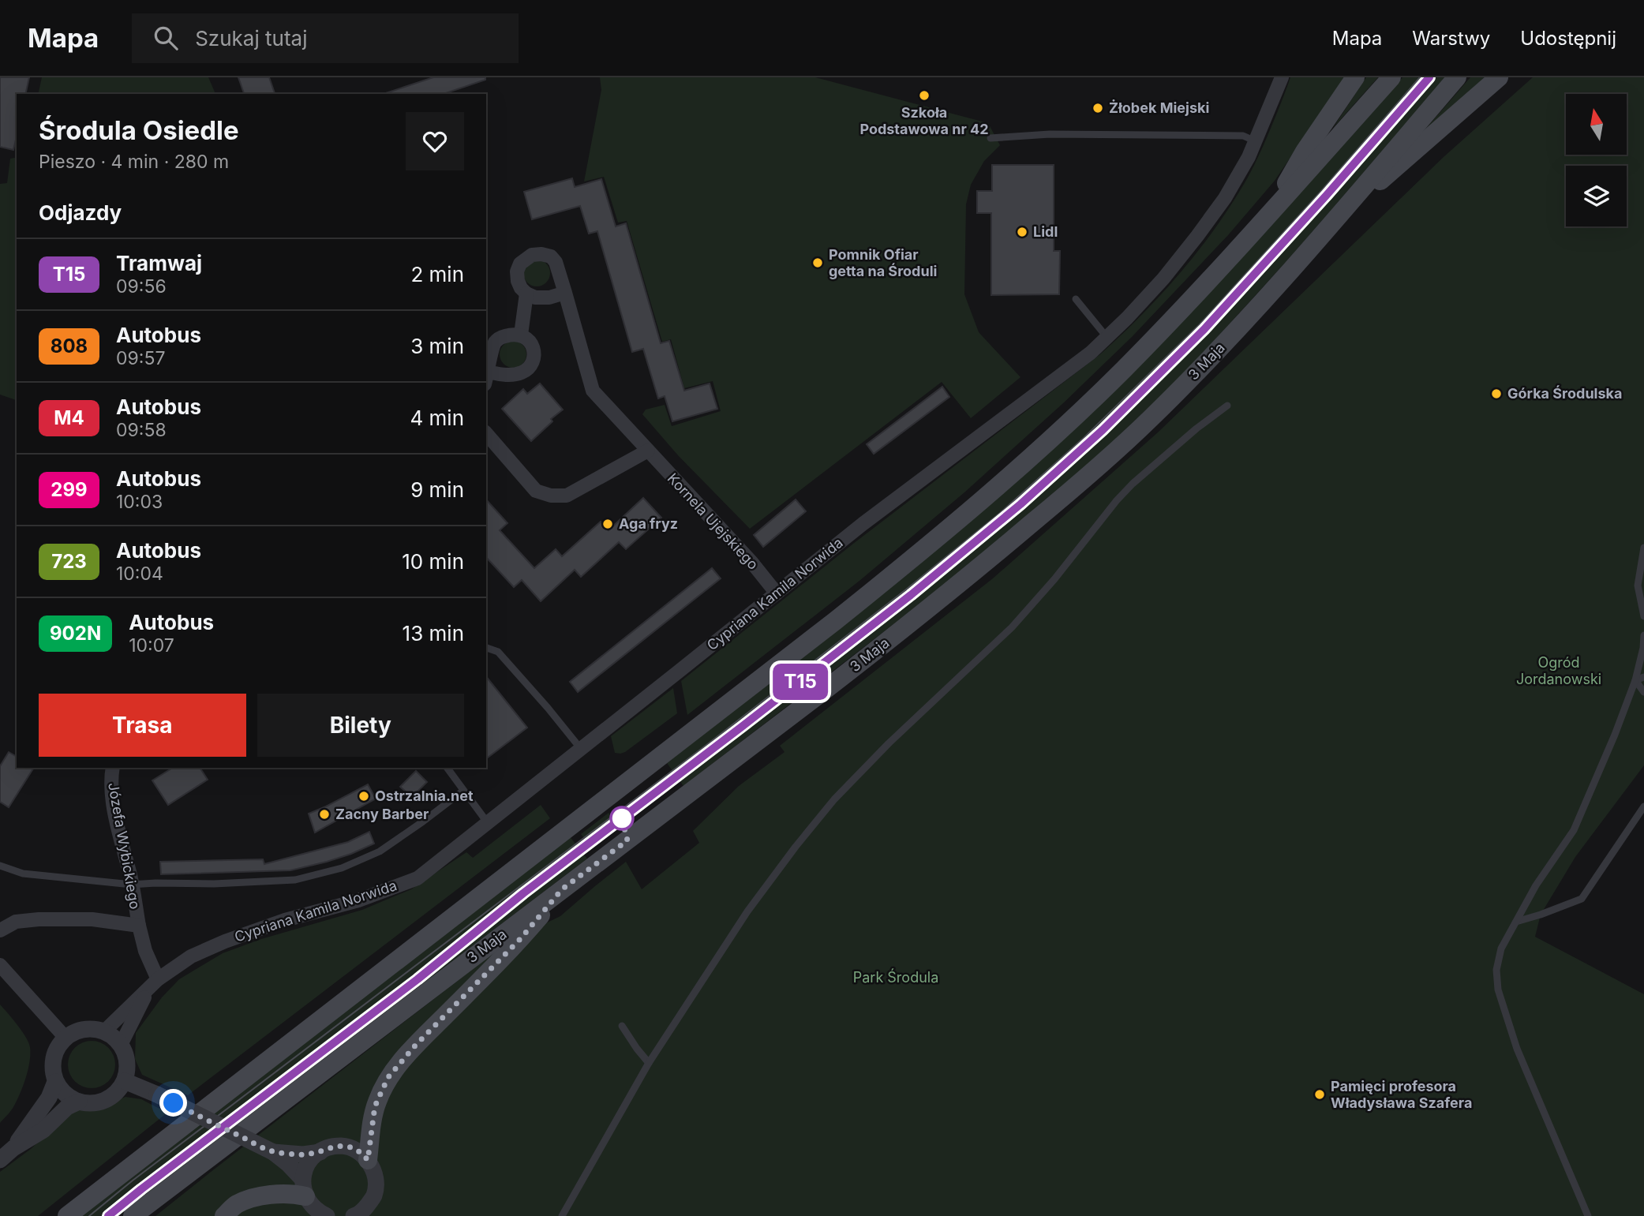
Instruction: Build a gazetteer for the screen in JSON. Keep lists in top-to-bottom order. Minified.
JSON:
{"streets":{"main road":["3 Maja"],"street":["Kornela Ujejskiego","Cypriana Kamila Norwida","Józefa Wybickiego"]},"crossings":[["Kornela Ujejskiego","Cypriana Kamila Norwida"]],"parks":["Ogród Jordanowski","Park Środula"],"places":["Szkoła Podstawowa nr 42","Żłobek Miejski","Lidl","Pomnik Ofiar getta na Środuli","Górka Środulska","Aga fryz","Ostrzalnia.net","Zacny Barber","Pamięci profesora Władysława Szafera"],"lines":["tram line T15"],"north":"top","page":{"header":"Mapa","search":"Szukaj tutaj","nav":["Mapa","Warstwy","Udostępnij"],"on_map":"T15","heading":[["Środula Osiedle","Pieszo · 4 min · 280 m"],"Odjazdy"],"list":[{"mark":"T15","name":"Tramwaj","note":"09:56","value":"2 min"},{"mark":"808","name":"Autobus","note":"09:57","value":"3 min"},{"mark":"M4","name":"Autobus","note":"09:58","value":"4 min"},{"mark":"299","name":"Autobus","note":"10:03","value":"9 min"},{"mark":"723","name":"Autobus","note":"10:04","value":"10 min"},{"mark":"902N","name":"Autobus","note":"10:07","value":"13 min"}],"buttons":["Trasa","Bilety"]}}
